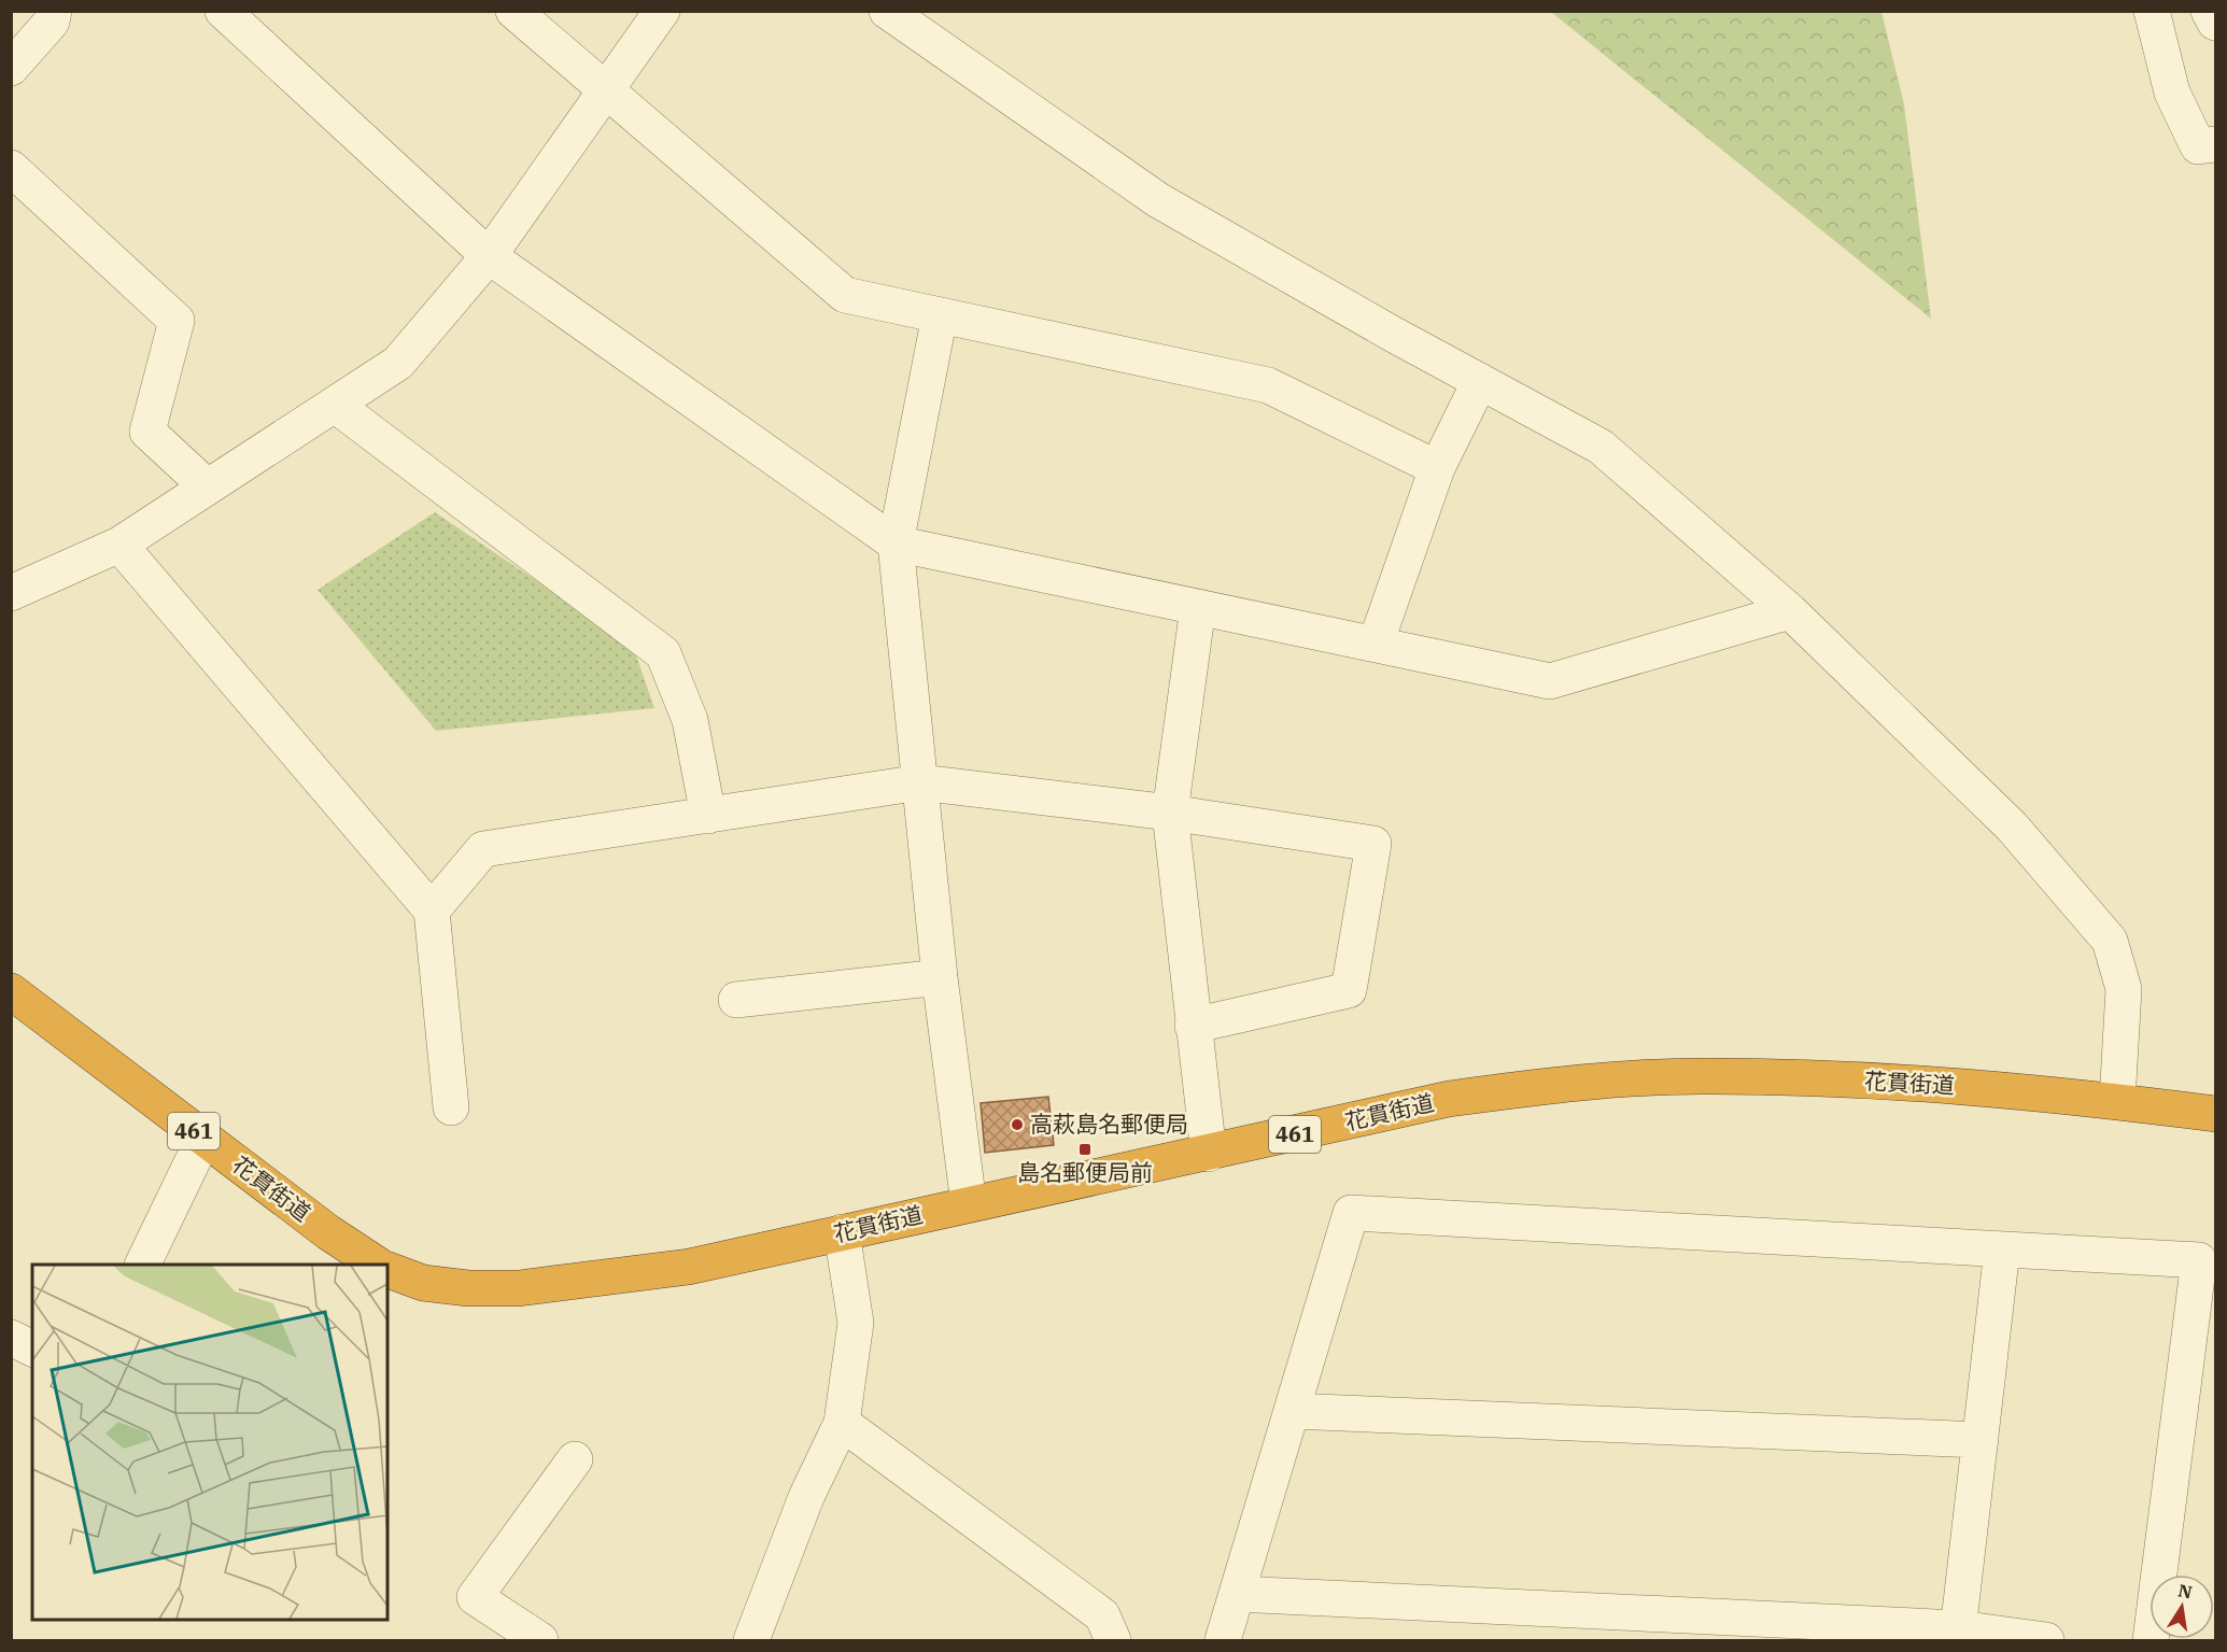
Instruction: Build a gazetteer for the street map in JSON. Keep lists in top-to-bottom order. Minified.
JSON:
{"streets":{"highway":["花貫街道","461"]},"places":{"other":["高萩島名郵便局"],"transit":["島名郵便局前"]},"north":"top"}
